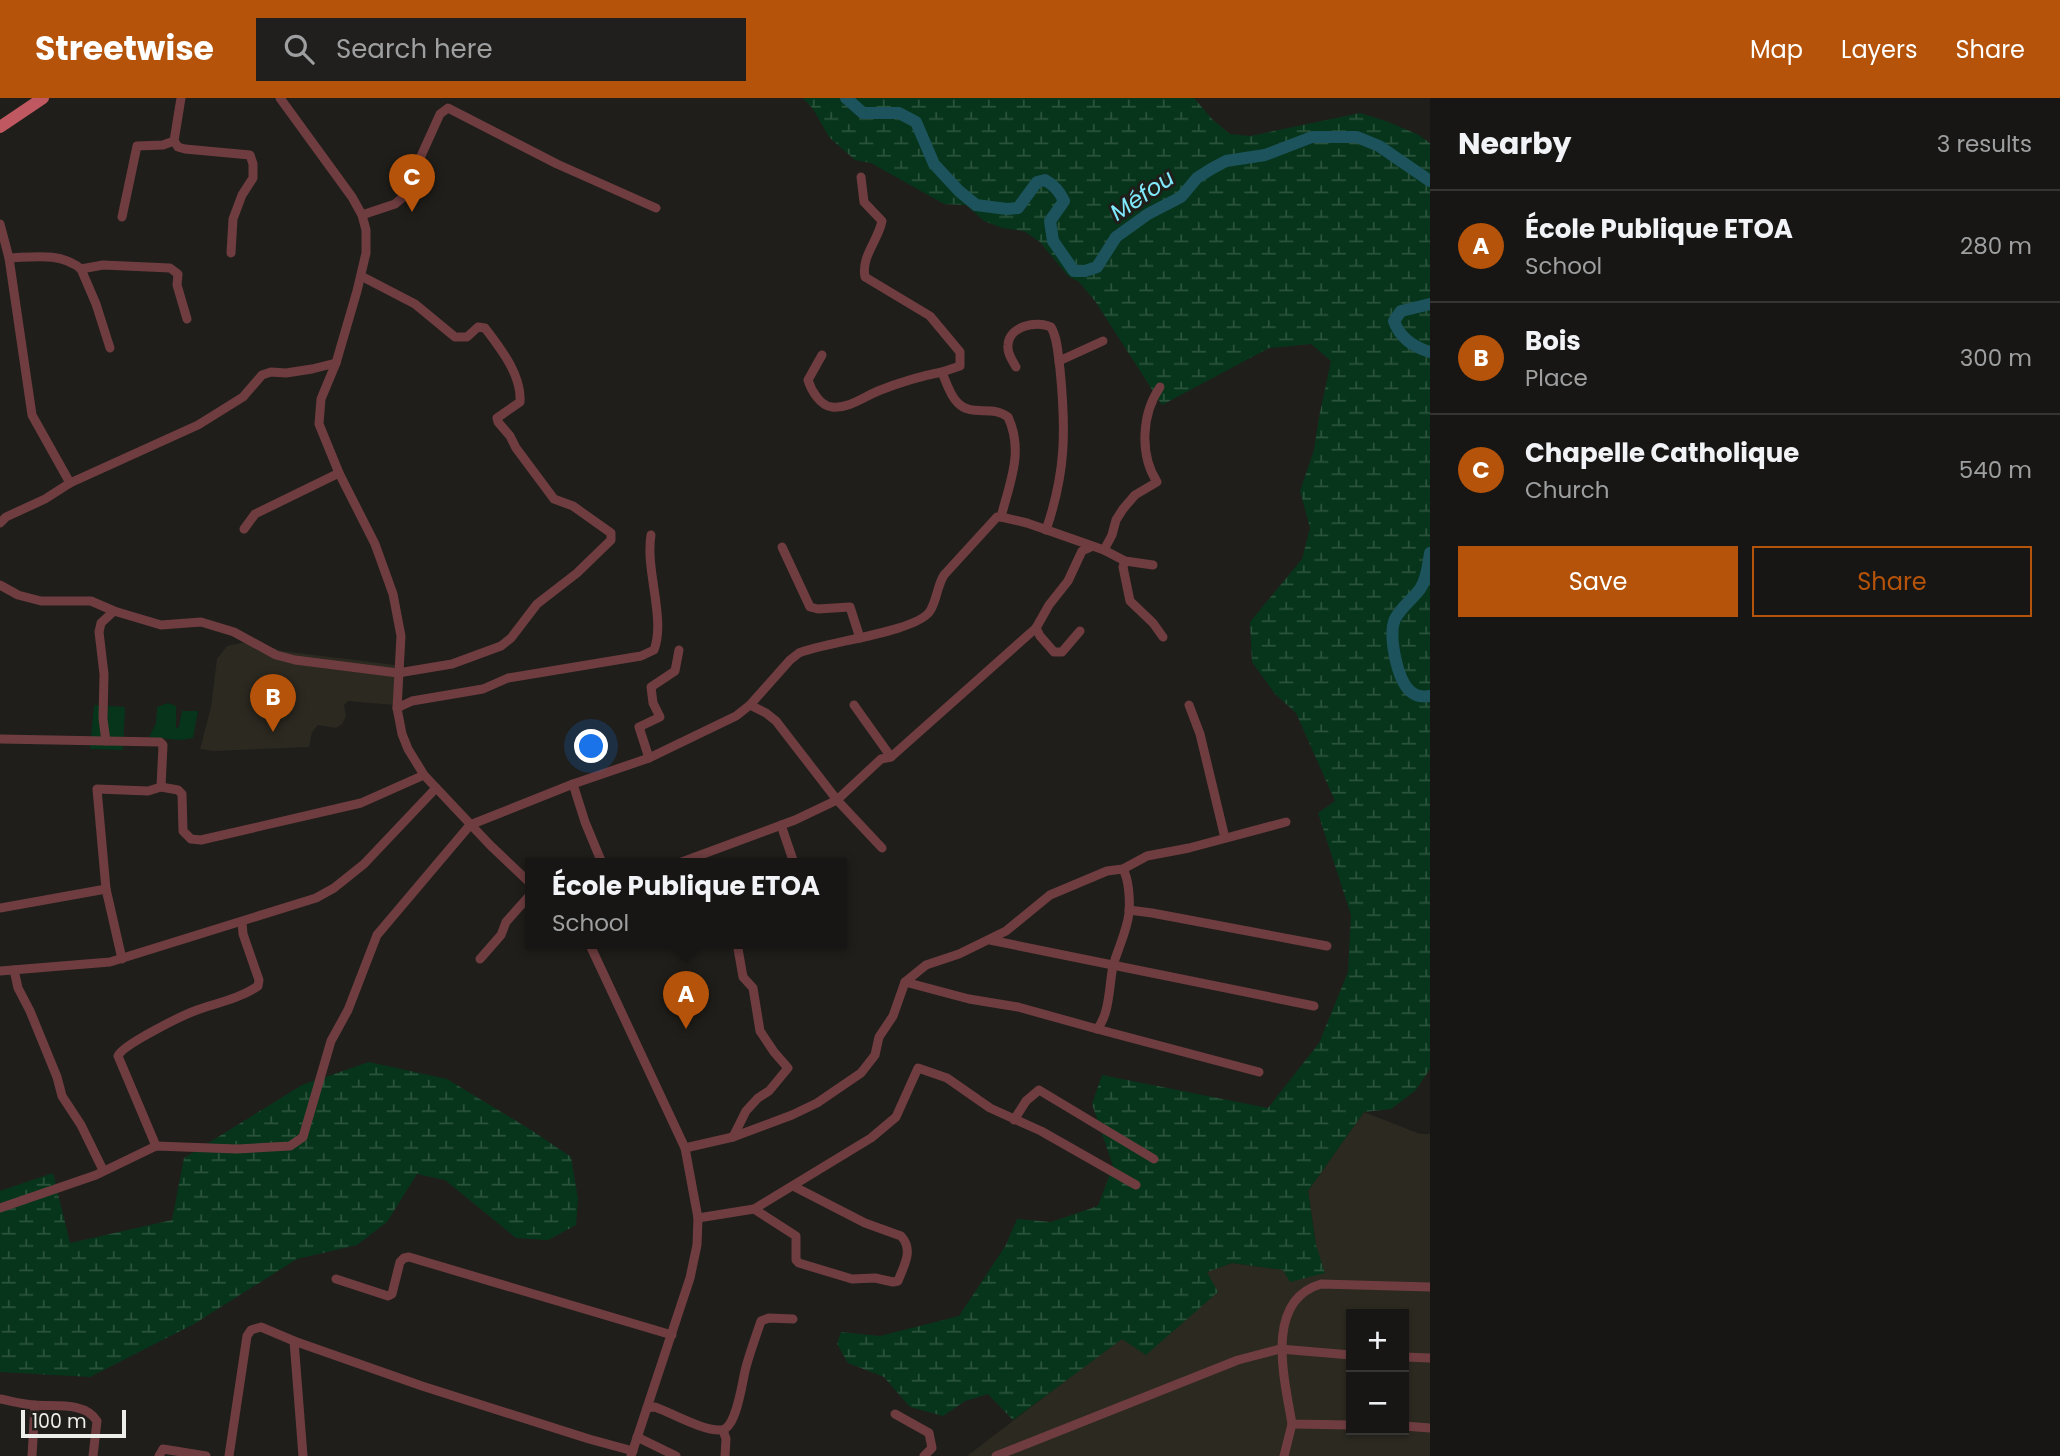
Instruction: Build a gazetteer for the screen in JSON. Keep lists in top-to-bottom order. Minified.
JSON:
{"water":["Méfou"],"scale_bar":"100 m","page":{"header":"Streetwise","search":"Search here","nav":["Map","Layers","Share"],"heading":["Nearby","3 results"],"pins":["C","B","A"],"list":[{"mark":"A","name":"École Publique ETOA","note":"School","value":"280 m"},{"mark":"B","name":"Bois","note":"Place","value":"300 m"},{"mark":"C","name":"Chapelle Catholique","note":"Church","value":"540 m"}],"buttons":["Save","Share"],"popup":["École Publique ETOA","School"],"map_buttons":["+","−"],"scale":"100 m"}}
